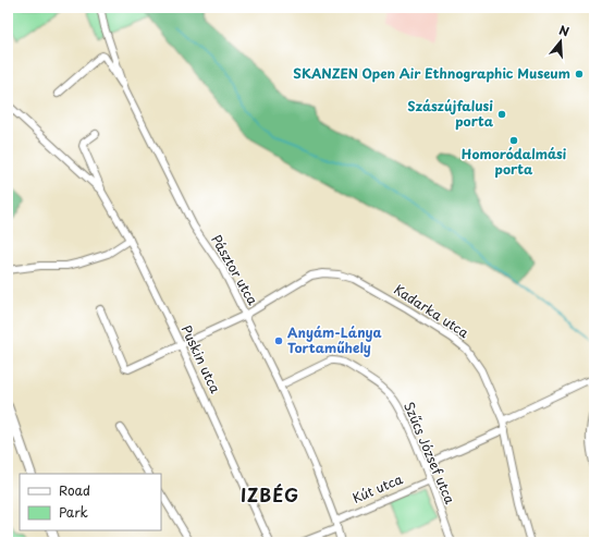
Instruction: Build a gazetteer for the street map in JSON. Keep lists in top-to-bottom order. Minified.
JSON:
{"streets":{"street":["Pásztor utca","Kadarka utca","Puskin utca","Szűcs József utca","Kút utca"]},"crossings":[["Pásztor utca","Kadarka utca"],["Pásztor utca","Szűcs József utca"],["Pásztor utca","Kút utca"],["Kadarka utca","Puskin utca"],["Szűcs József utca","Kút utca"]],"districts":["IZBÉG"],"places":["SKANZEN Open Air Ethnographic Museum","Szászújfalusi porta","Homoródalmási porta","Anyám-Lánya Tortaműhely"],"legend":["Road","Park"],"north":"top"}
